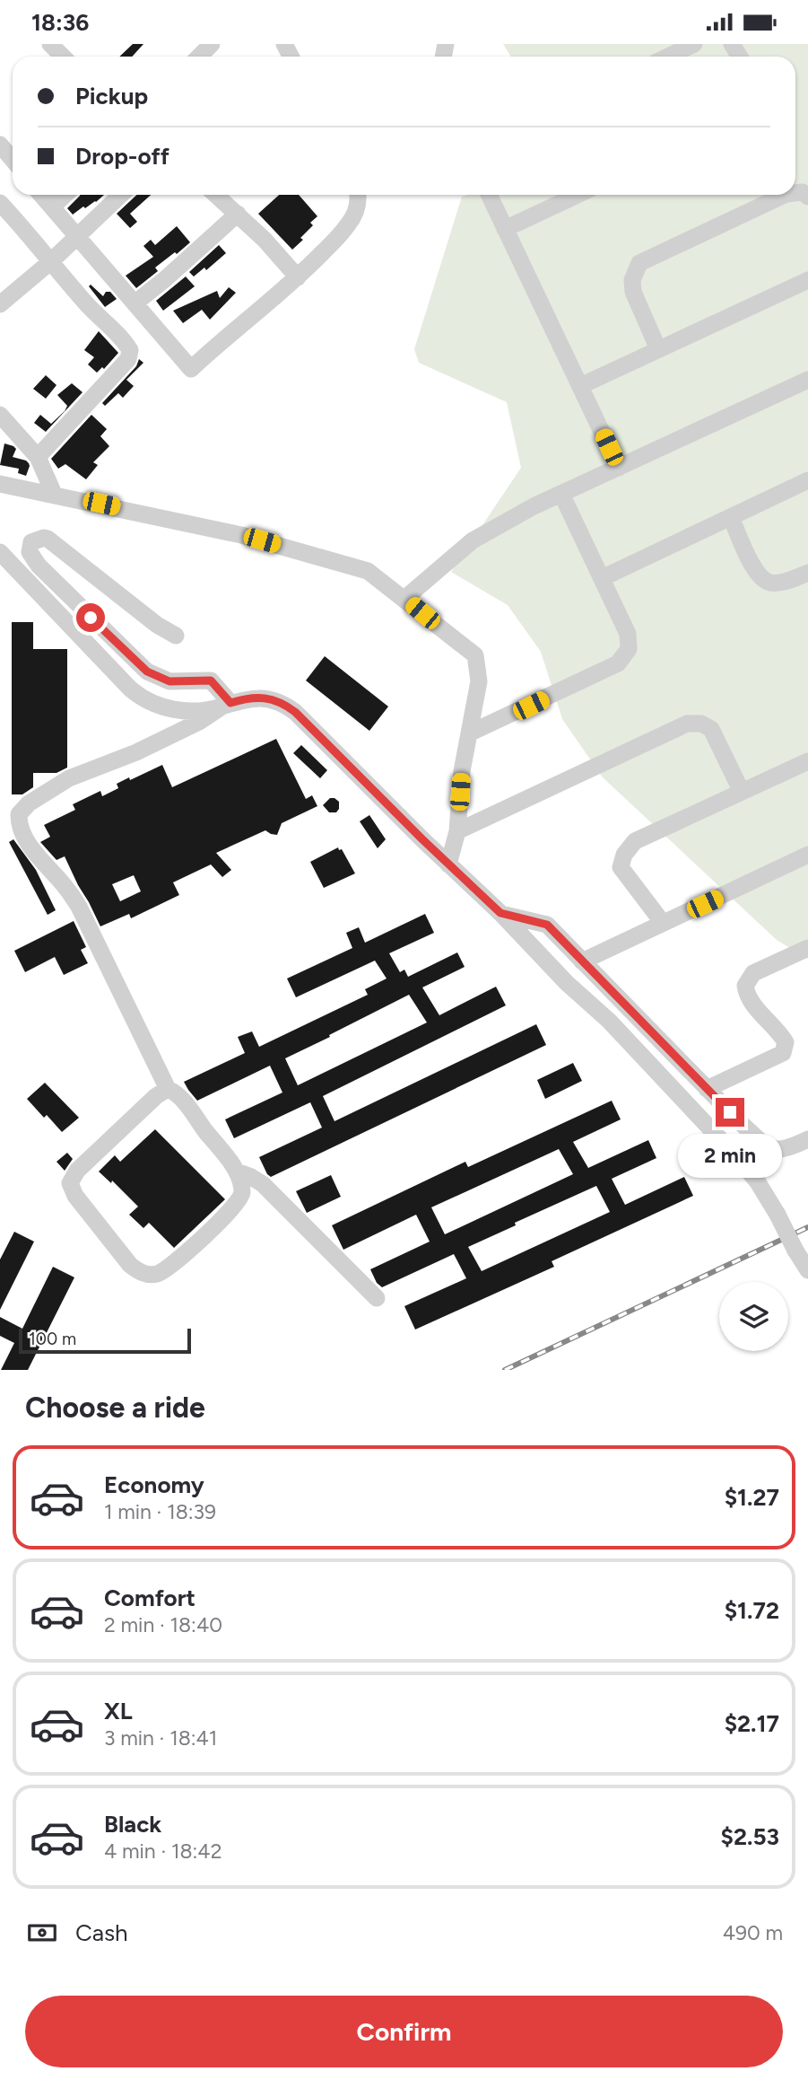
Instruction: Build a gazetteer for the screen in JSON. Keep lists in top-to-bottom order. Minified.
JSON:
{"scale_bar":"100 m","page":{"status":"18:36","banner":["Pickup","Drop-off"],"bubble":"2 min","scale":"100 m","heading":"Choose a ride","list":[{"name":"Economy","note":"1 min · 18:39","value":"$1.27"},{"name":"Comfort","note":"2 min · 18:40","value":"$1.72"},{"name":"XL","note":"3 min · 18:41","value":"$2.17"},{"name":"Black","note":"4 min · 18:42","value":"$2.53"}],"pay":["Cash","490 m"],"buttons":"Confirm"}}
